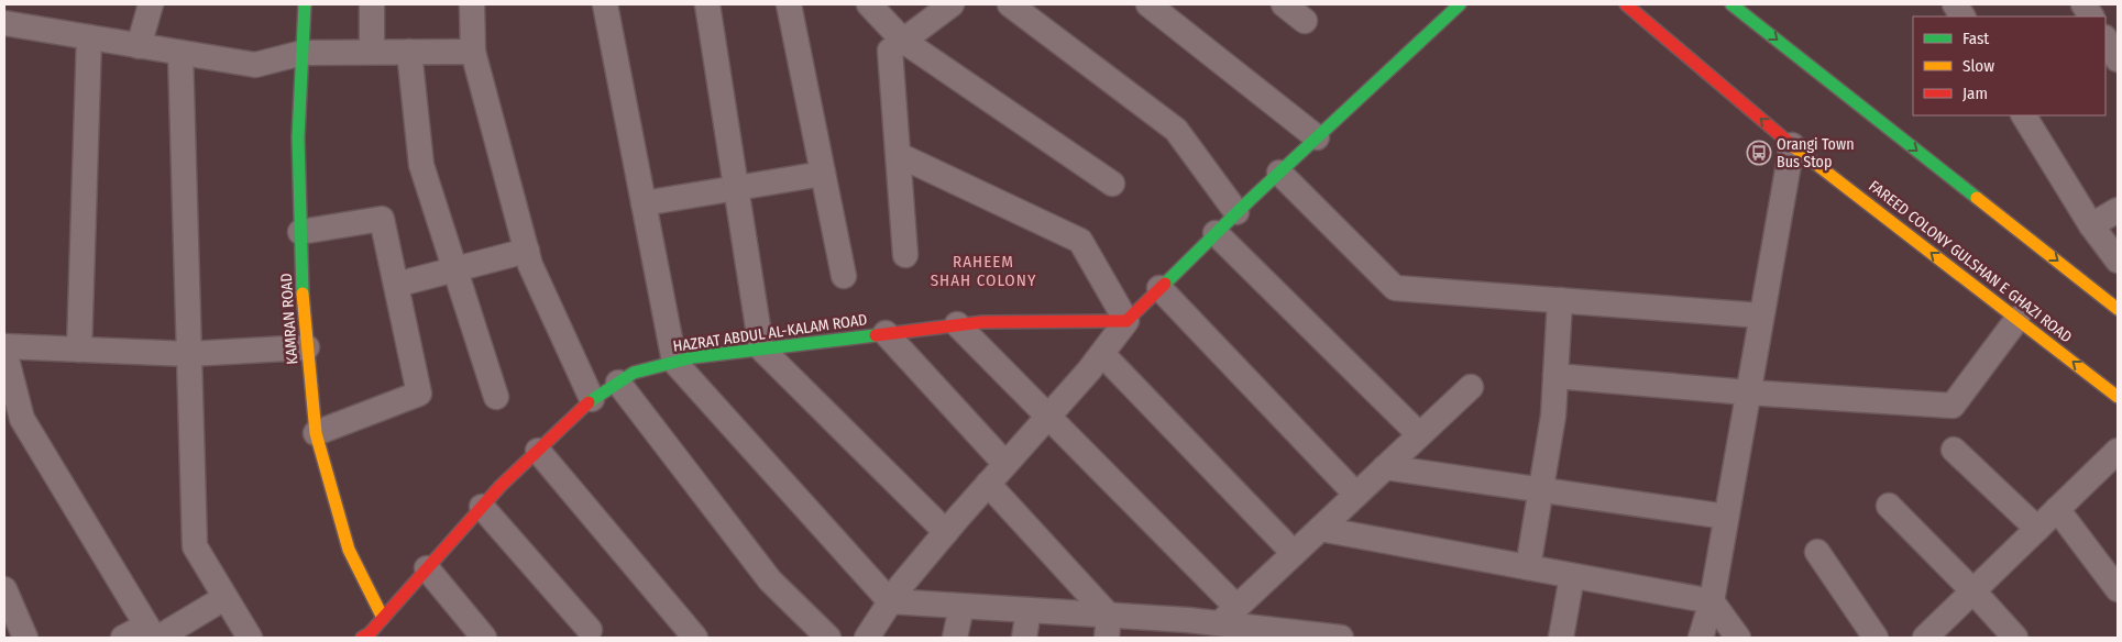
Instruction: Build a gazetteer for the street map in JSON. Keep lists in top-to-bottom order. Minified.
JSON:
{"streets":{"street":["FAREED COLONY GULSHAN E GHAZI ROAD","KAMRAN ROAD","HAZRAT ABDUL AL-KALAM ROAD"]},"crossings":[["KAMRAN ROAD","HAZRAT ABDUL AL-KALAM ROAD"]],"districts":["RAHEEM SHAH COLONY"],"places":{"bus stop":["Orangi Town Bus Stop"]},"legend":["Fast","Slow","Jam"]}
